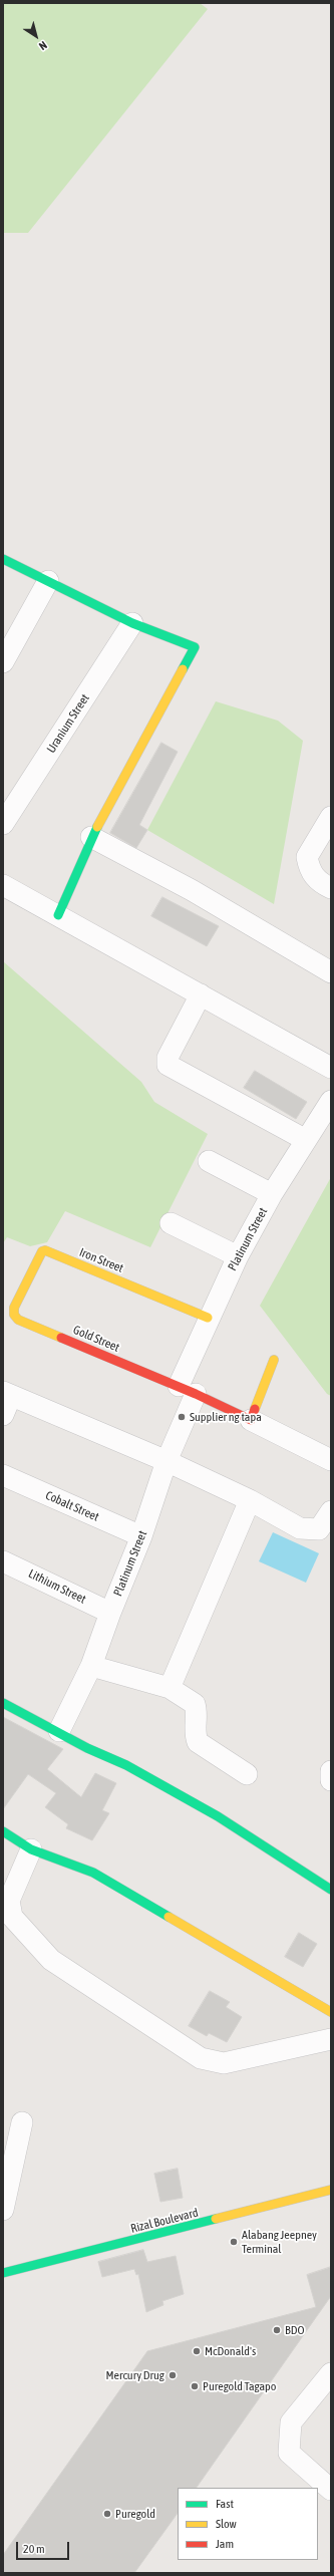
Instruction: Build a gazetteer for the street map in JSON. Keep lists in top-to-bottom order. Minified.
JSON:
{"streets":{"street":["Uranium Street","Platinum Street","Iron Street","Gold Street","Cobalt Street","Lithium Street","Rizal Boulevard"]},"crossings":[["Platinum Street","Iron Street"],["Platinum Street","Gold Street"],["Platinum Street","Cobalt Street"],["Platinum Street","Lithium Street"],["Iron Street","Gold Street"]],"places":["Supplier ng tapa","Alabang Jeepney Terminal","BDO","McDonald's","Mercury Drug","Puregold Tagapo","Puregold"],"legend":["Fast","Slow","Jam"],"scale_bar":"20 m","north":"bottom right"}
